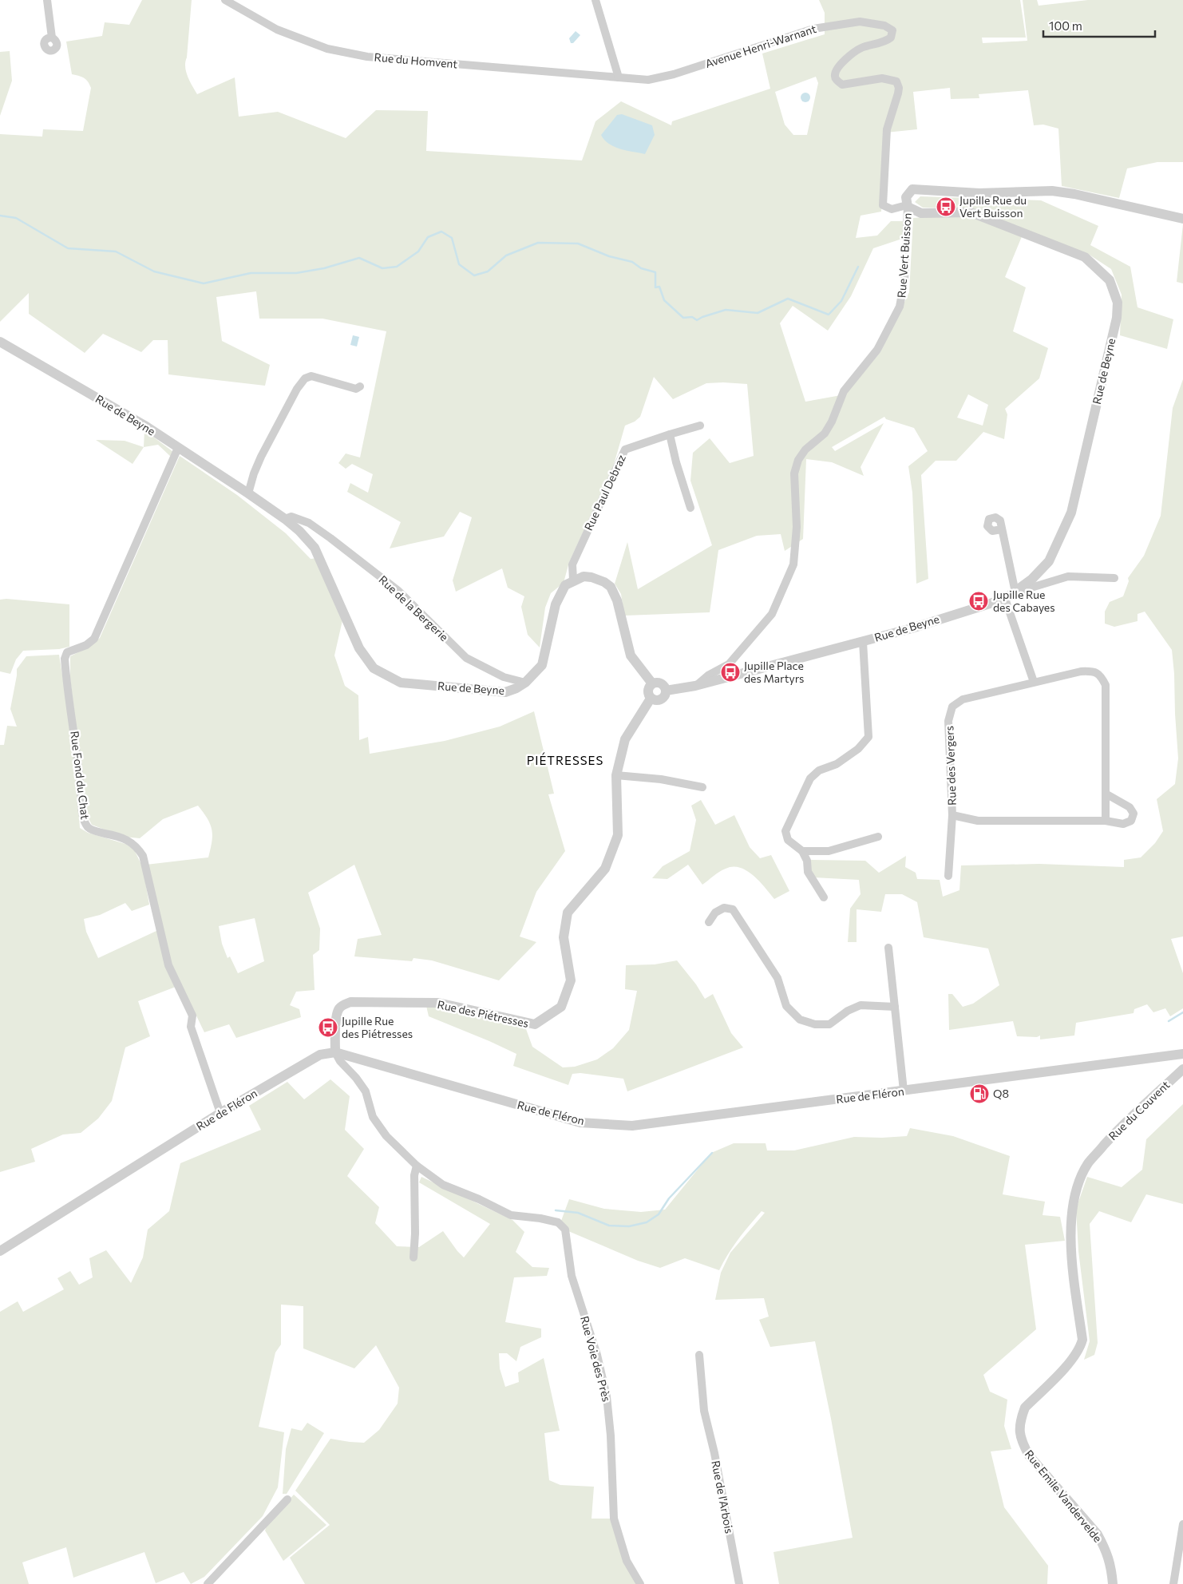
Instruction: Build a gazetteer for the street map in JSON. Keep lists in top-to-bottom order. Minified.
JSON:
{"streets":{"street":["Avenue Henri-Warnant","Rue du Homvent","Rue Vert Buisson","Rue de Beyne","Rue Paul Debraz","Rue de la Bergerie","Rue des Vergers","Rue Fond du Chat","Rue des Piétresses","Rue de Fléron","Rue du Couvent","Rue Voie des Près","Rue Emile Vandervelde","Rue de l'Arbois"]},"crossings":[["Avenue Henri-Warnant","Rue du Homvent"],["Avenue Henri-Warnant","Rue Vert Buisson"],["Avenue Henri-Warnant","Rue de Beyne"],["Rue Vert Buisson","Rue de Beyne"],["Rue de Beyne","Rue Paul Debraz"],["Rue de Beyne","Rue de la Bergerie"],["Rue de Beyne","Rue Fond du Chat"],["Rue de Beyne","Rue des Piétresses"],["Rue Fond du Chat","Rue de Fléron"],["Rue des Piétresses","Rue de Fléron"],["Rue des Piétresses","Rue Voie des Près"],["Rue de Fléron","Rue Voie des Près"],["Rue du Couvent","Rue Emile Vandervelde"]],"districts":["PIÉTRESSES"],"places":{"bus stop":["Jupille Rue du Vert Buisson","Jupille Rue des Cabayes","Jupille Place des Martyrs","Jupille Rue des Piétresses"],"fuel station":["Q8"]},"scale_bar":"100 m"}
